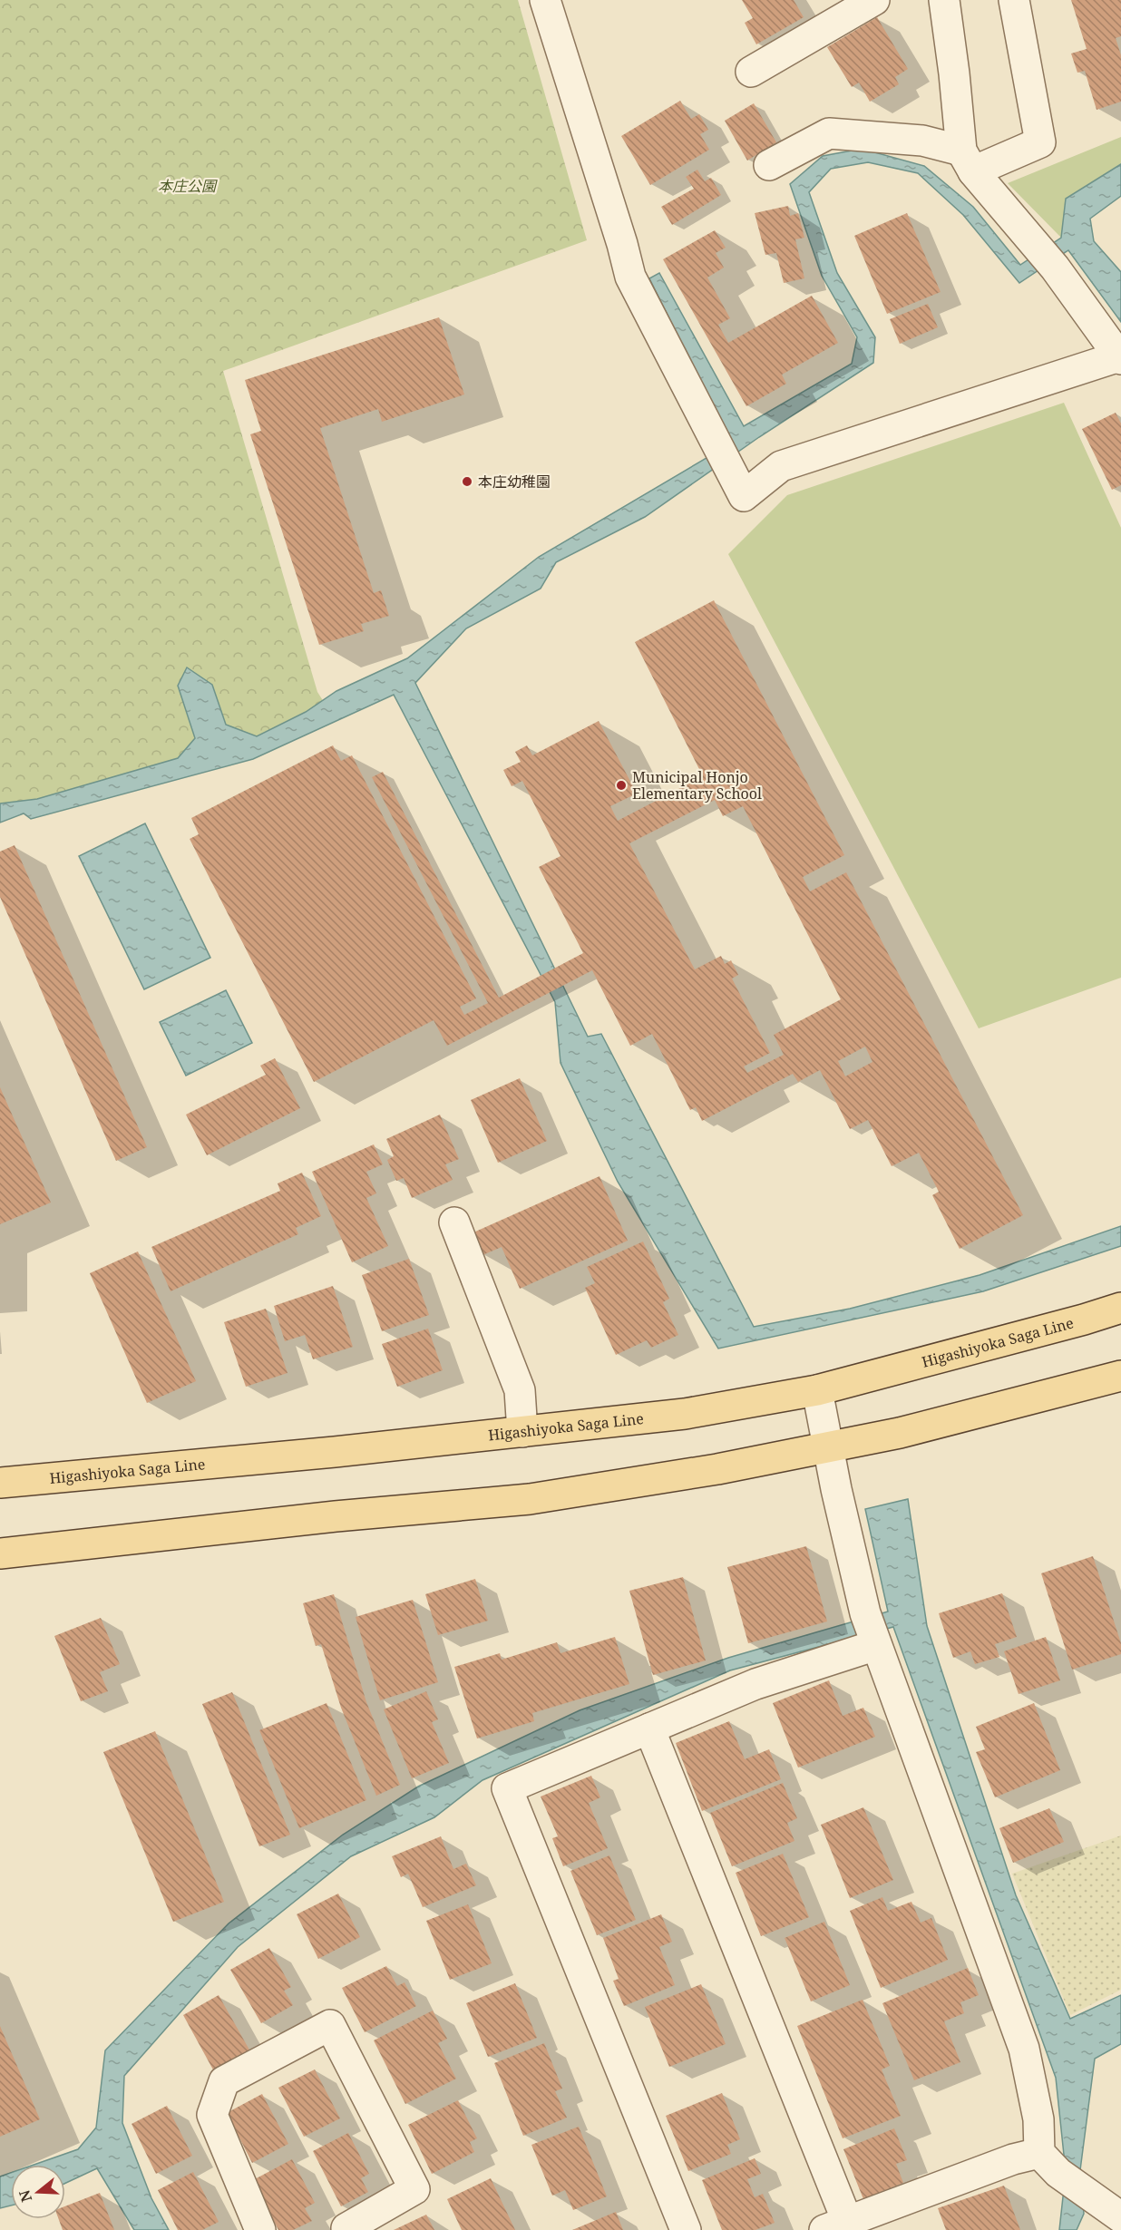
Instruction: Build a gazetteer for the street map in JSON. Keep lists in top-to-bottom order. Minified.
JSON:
{"streets":{"main road":["Higashiyoka Saga Line"]},"parks":["本庄公園"],"places":["本庄幼稚園","Municipal Honjo Elementary School"],"north":"left"}
